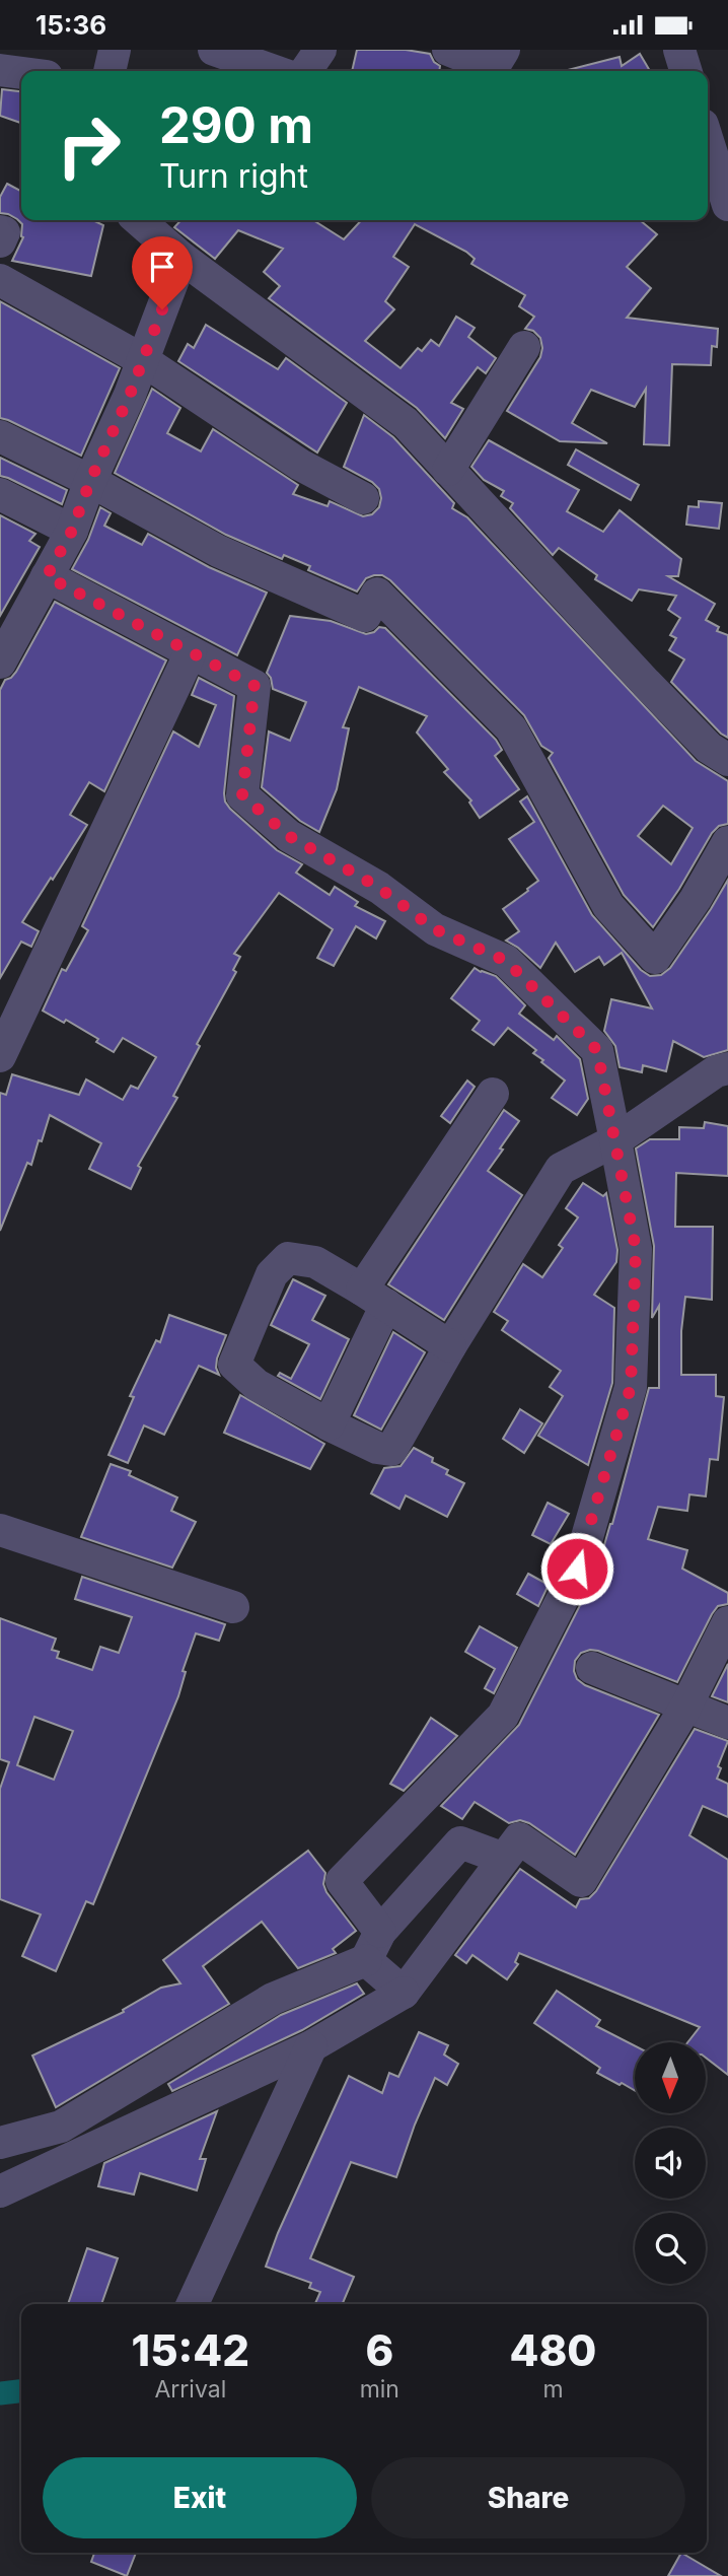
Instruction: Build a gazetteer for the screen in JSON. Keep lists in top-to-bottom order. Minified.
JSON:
{"north":"bottom","page":{"status":"15:36","turn":["290 m","Turn right"],"eta":["15:42","Arrival","6","min","480","m"],"buttons":["Exit","Share"]}}
